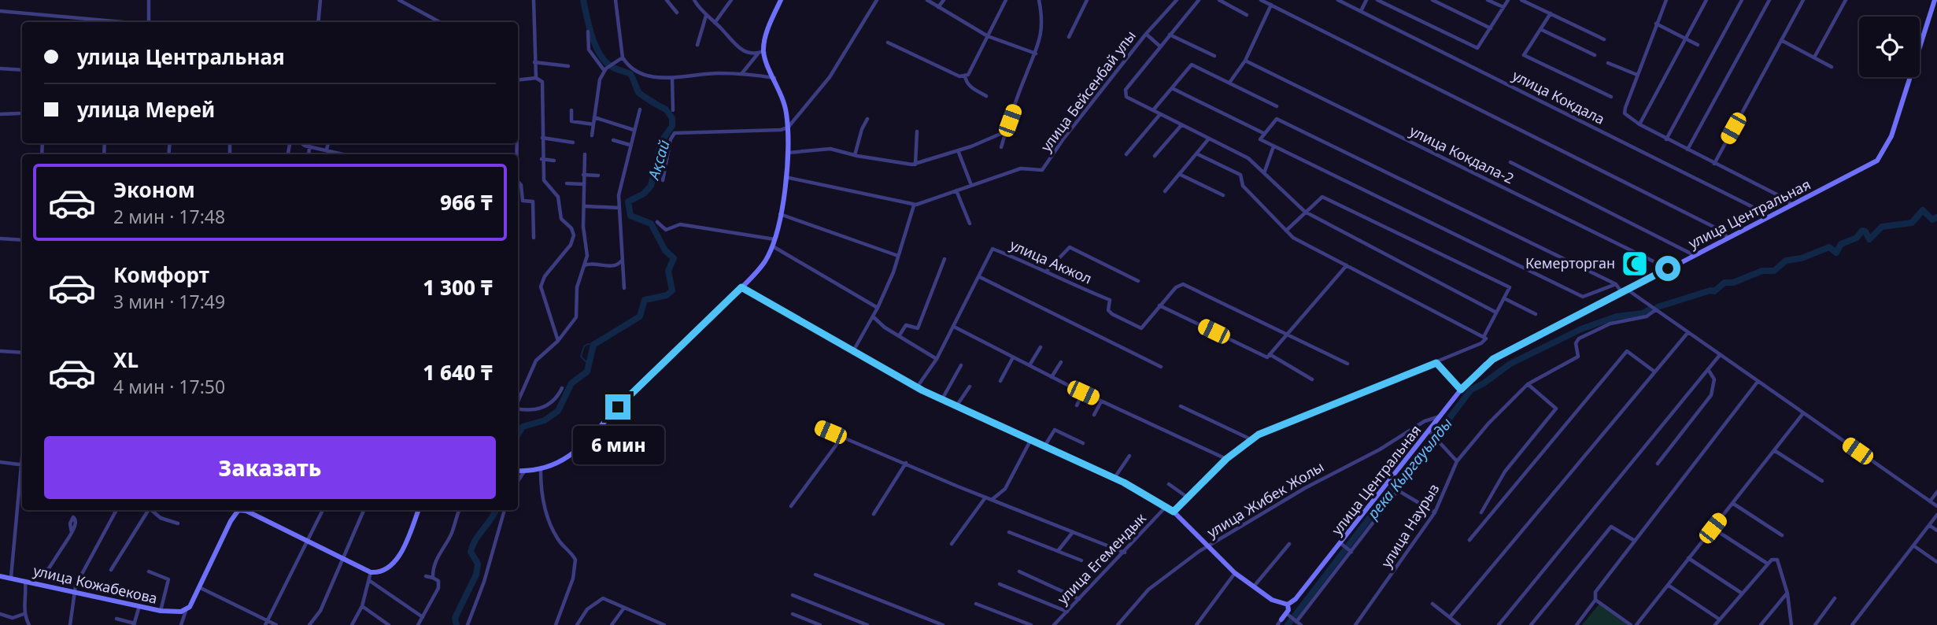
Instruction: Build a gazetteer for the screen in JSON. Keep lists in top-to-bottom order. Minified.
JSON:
{"streets":{"main road":["улица Центральная","улица Кожабекова"],"street":["улица Бейсенбай улы","улица Кокдала","улица Кокдала-2","улица Акжол","улица Жибек Жолы","улица Наурыз","улица Егемендык"]},"crossings":[["улица Кокдала","улица Центральная"],["улица Кокдала-2","улица Центральная"],["улица Центральная","улица Жибек Жолы"]],"water":["Ақсай","река Кыргауылды"],"places":{"mosque":["Кемерторган"]},"page":{"banner":["улица Центральная","улица Мерей"],"list":[{"name":"Эконом","note":"2 мин · 17:48","value":"966 ₸"},{"name":"Комфорт","note":"3 мин · 17:49","value":"1 300 ₸"},{"name":"XL","note":"4 мин · 17:50","value":"1 640 ₸"}],"buttons":"Заказать","bubble":"6 мин"}}
